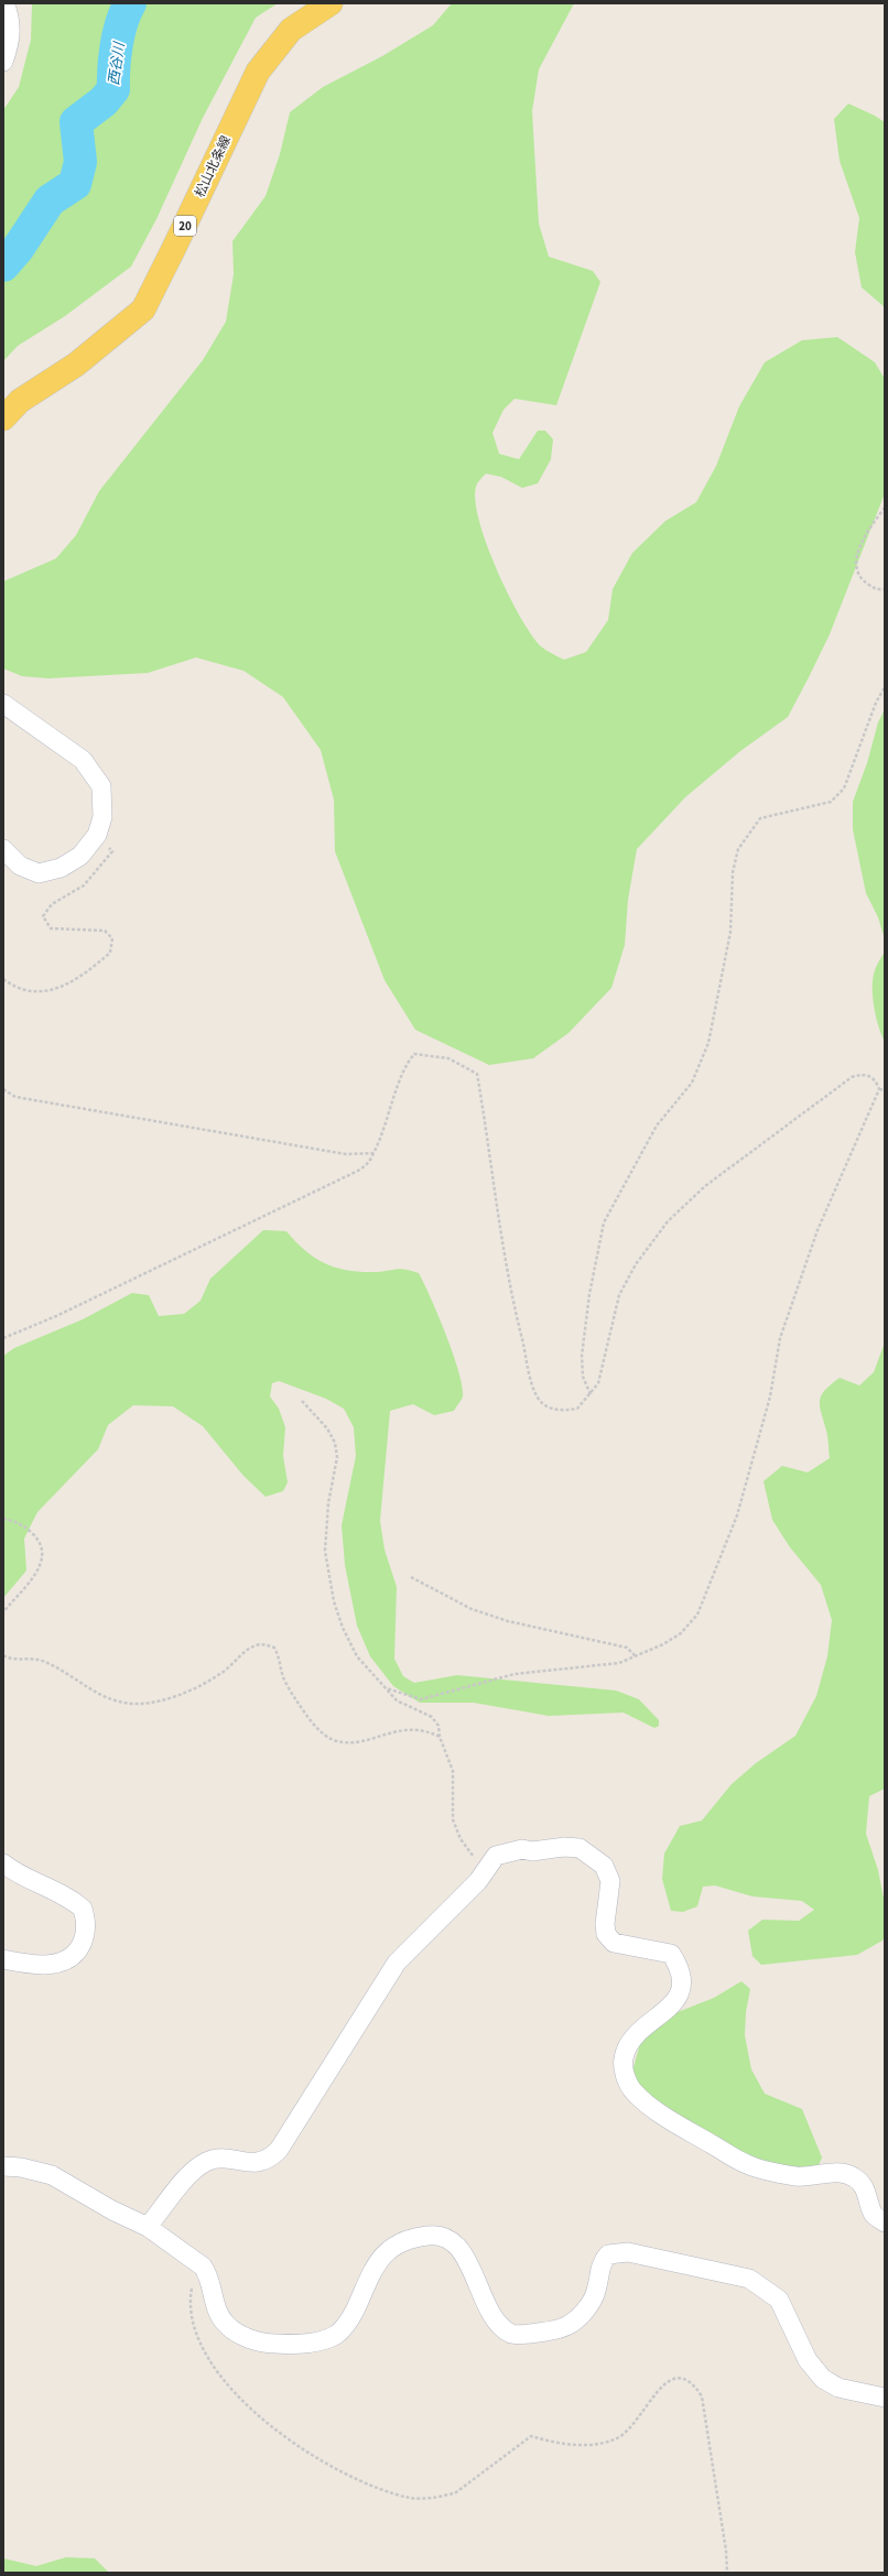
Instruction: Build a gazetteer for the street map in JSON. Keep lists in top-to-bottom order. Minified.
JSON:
{"streets":{"main road":["松山北条線","20"]},"water":["西谷川"]}
